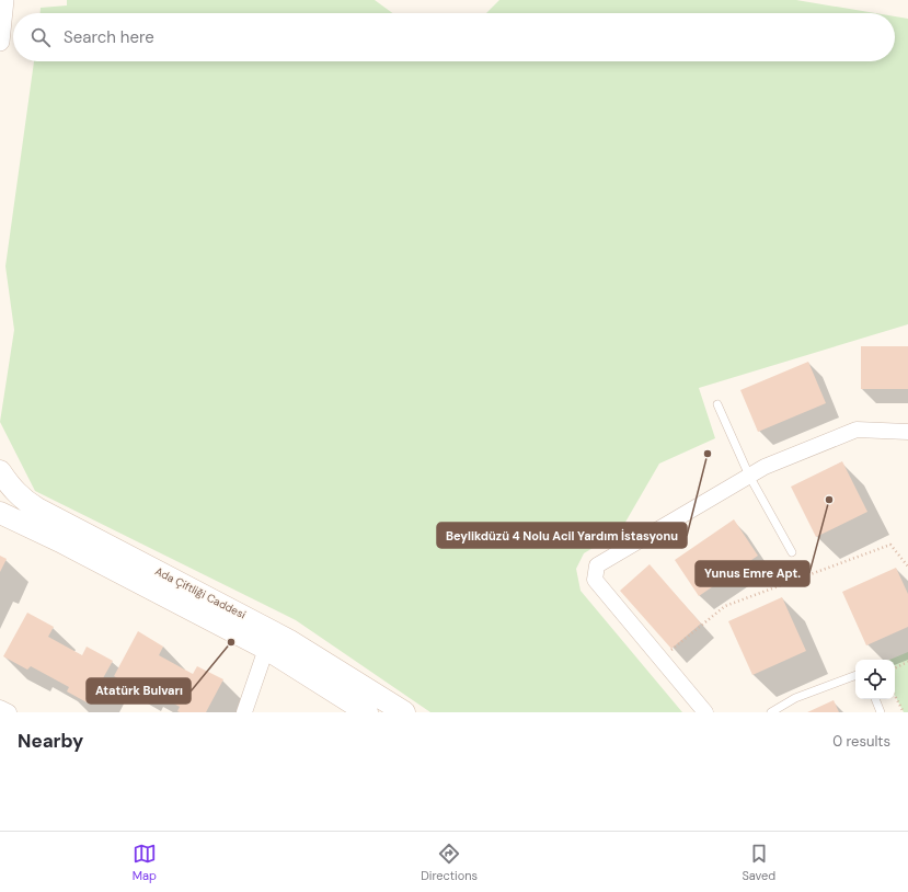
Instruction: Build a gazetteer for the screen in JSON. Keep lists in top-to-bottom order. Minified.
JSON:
{"streets":{"main road":["Ada Çiftliği Caddesi"]},"places":["Beylikdüzü 4 Nolu Acil Yardım İstasyonu","Yunus Emre Apt.","Atatürk Bulvarı"],"page":{"search":"Search here","heading":["Nearby","0 results"],"nav":["Map","Directions","Saved"]}}
